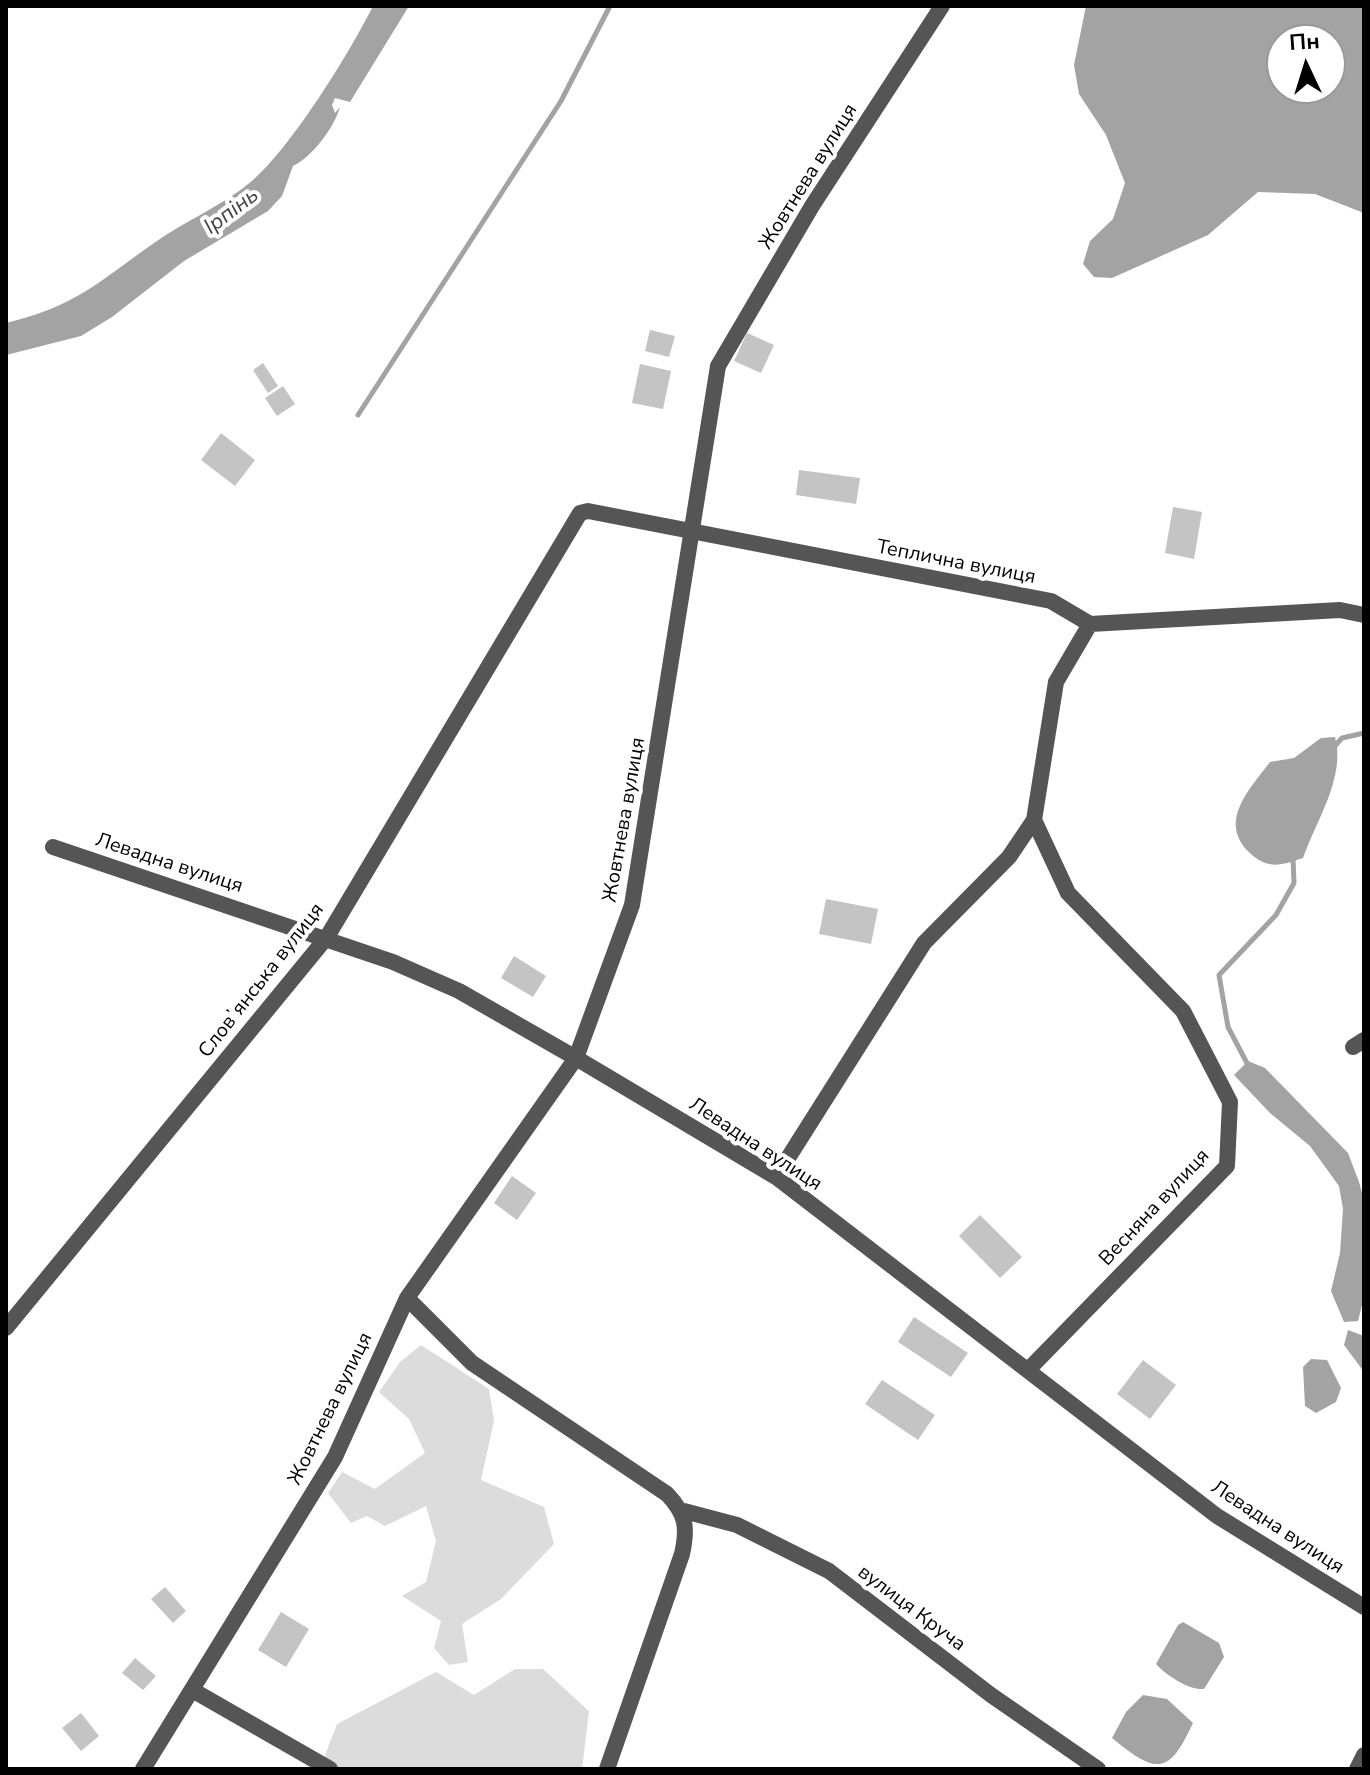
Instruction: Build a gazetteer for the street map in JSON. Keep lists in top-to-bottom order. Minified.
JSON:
{"streets":{"street":["Жовтнева вулиця","Теплична вулиця","Левадна вулиця","Словʼянська вулиця","Весняна вулиця","вулиця Круча"]},"crossings":[["Жовтнева вулиця","Теплична вулиця"],["Жовтнева вулиця","Левадна вулиця"],["Жовтнева вулиця","вулиця Круча"],["Теплична вулиця","Словʼянська вулиця"],["Левадна вулиця","Словʼянська вулиця"],["Левадна вулиця","Весняна вулиця"]],"water":["Ірпінь"],"north":"top"}
